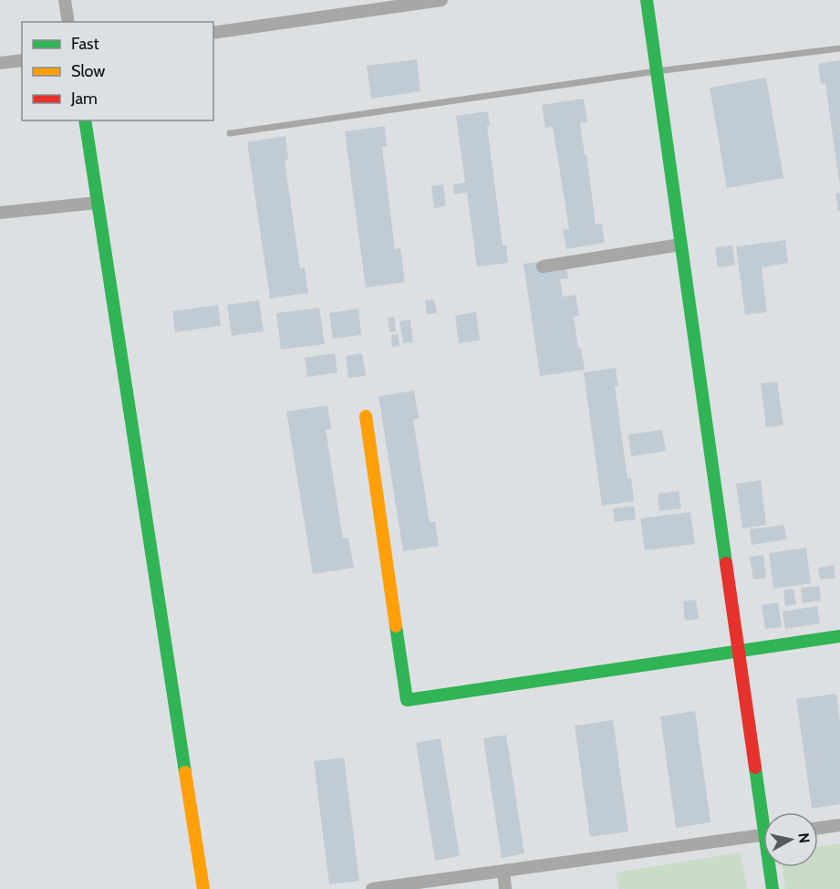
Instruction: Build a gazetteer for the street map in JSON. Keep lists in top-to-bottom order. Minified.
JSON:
{"legend":["Fast","Slow","Jam"],"north":"right"}
